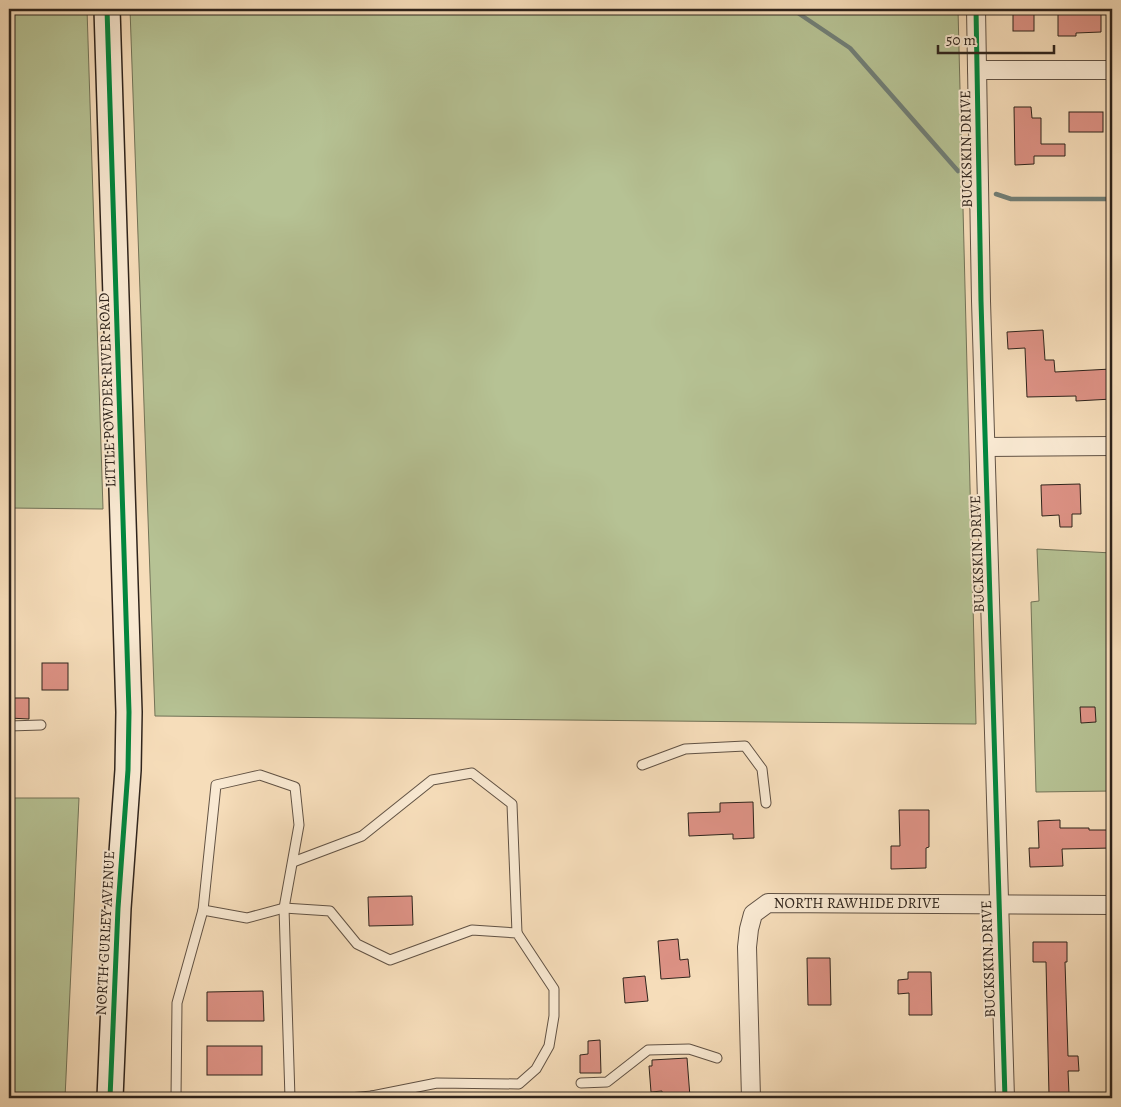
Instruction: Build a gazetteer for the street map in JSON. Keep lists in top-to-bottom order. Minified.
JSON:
{"streets":{"street":["BUCKSKIN DRIVE","LITTLE POWDER RIVER ROAD","NORTH RAWHIDE DRIVE","NORTH GURLEY AVENUE"]},"crossings":[["BUCKSKIN DRIVE","NORTH RAWHIDE DRIVE"],["LITTLE POWDER RIVER ROAD","NORTH GURLEY AVENUE"]],"scale_bar":"50 m"}
